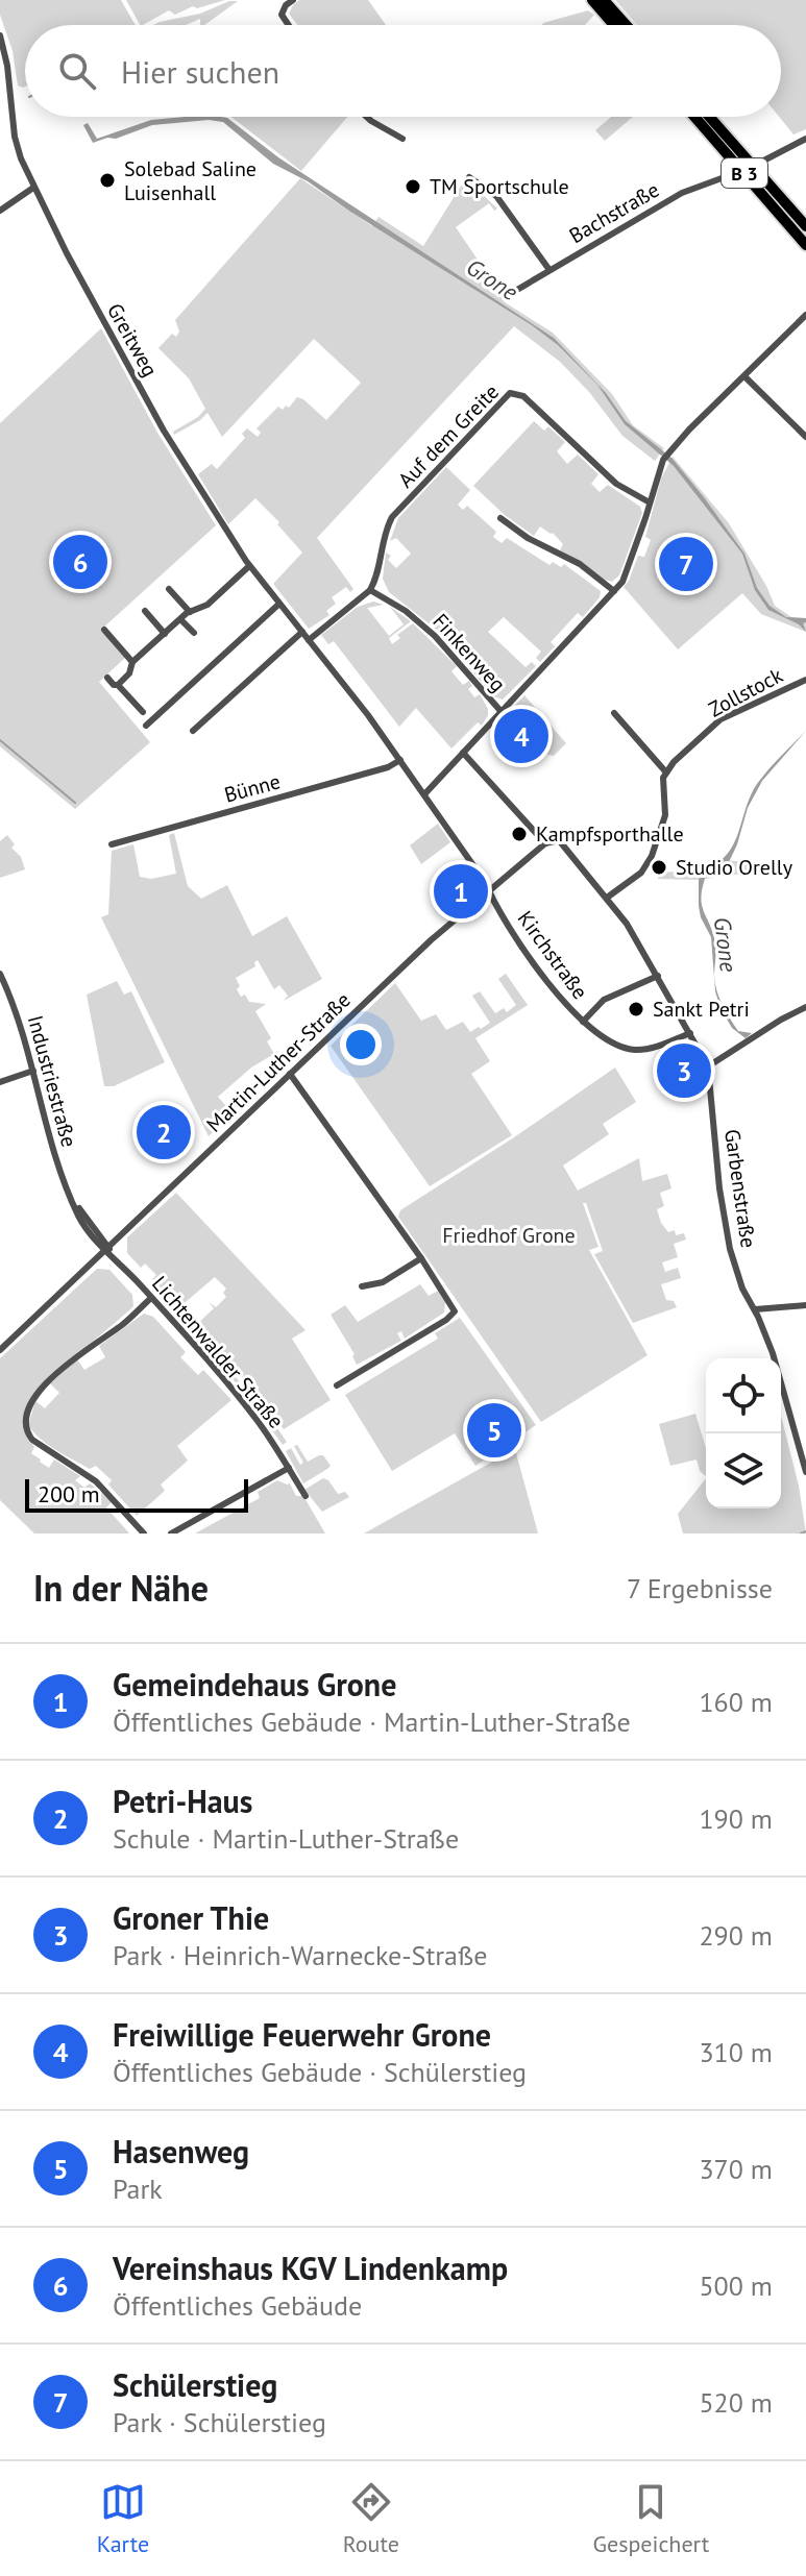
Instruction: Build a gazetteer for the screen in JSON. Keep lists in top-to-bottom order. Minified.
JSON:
{"streets":{"main road":["B 3"],"street":["Bachstraße","Greitweg","Auf dem Greite","Finkenweg","Zollstock","Bünne","Kirchstraße","Martin-Luther-Straße","Industriestraße","Garbenstraße","Lichtenwalder Straße"]},"crossings":[["B 3","Bachstraße"],["Greitweg","Bünne"],["Greitweg","Kirchstraße"],["Greitweg","Martin-Luther-Straße"],["Auf dem Greite","Finkenweg"],["Kirchstraße","Martin-Luther-Straße"],["Martin-Luther-Straße","Industriestraße"],["Martin-Luther-Straße","Lichtenwalder Straße"],["Industriestraße","Lichtenwalder Straße"]],"water":["Grone"],"parks":["Friedhof Grone"],"places":["Solebad Saline Luisenhall","TM Sportschule","Kampfsporthalle","Studio Orelly","Sankt Petri"],"scale_bar":"200 m","page":{"search":"Hier suchen","pins":["6","7","4","1","3","2","5"],"scale":"200 m","heading":["In der Nähe","7 Ergebnisse"],"list":[{"mark":"1","name":"Gemeindehaus Grone","note":"Öffentliches Gebäude · Martin-Luther-Straße","value":"160 m"},{"mark":"2","name":"Petri-Haus","note":"Schule · Martin-Luther-Straße","value":"190 m"},{"mark":"3","name":"Groner Thie","note":"Park · Heinrich-Warnecke-Straße","value":"290 m"},{"mark":"4","name":"Freiwillige Feuerwehr Grone","note":"Öffentliches Gebäude · Schülerstieg","value":"310 m"},{"mark":"5","name":"Hasenweg","note":"Park","value":"370 m"},{"mark":"6","name":"Vereinshaus KGV Lindenkamp","note":"Öffentliches Gebäude","value":"500 m"},{"mark":"7","name":"Schülerstieg","note":"Park · Schülerstieg","value":"520 m"}],"nav":["Karte","Route","Gespeichert"]}}
